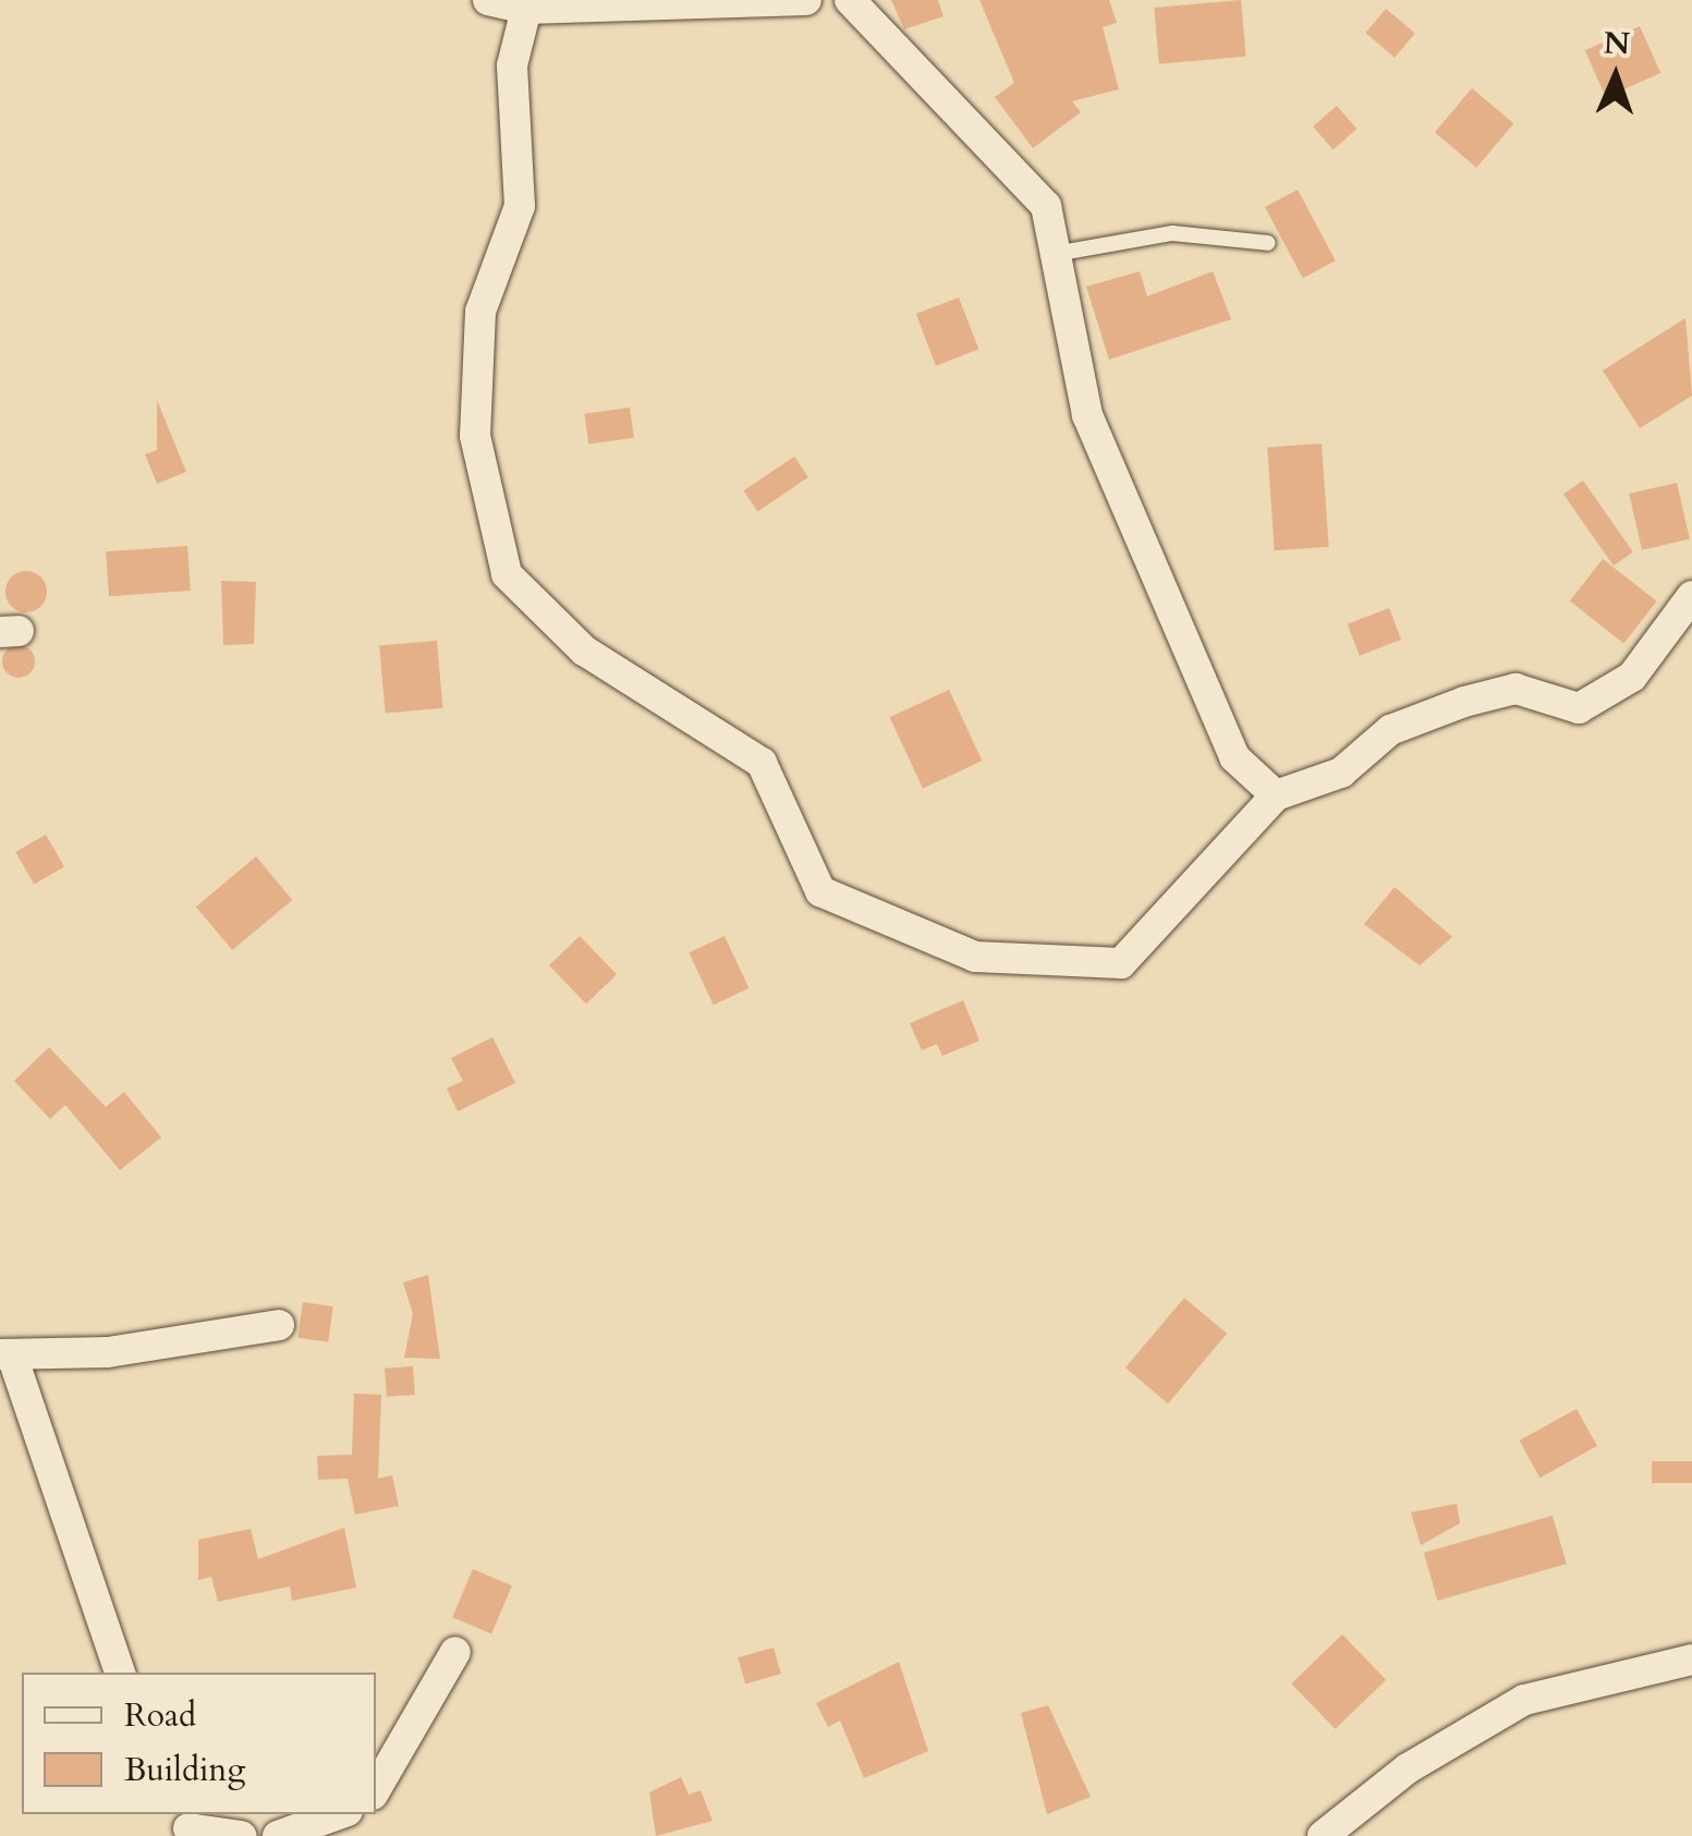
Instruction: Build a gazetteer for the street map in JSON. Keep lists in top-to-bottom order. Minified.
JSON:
{"legend":["Road","Building"],"north":"top"}
